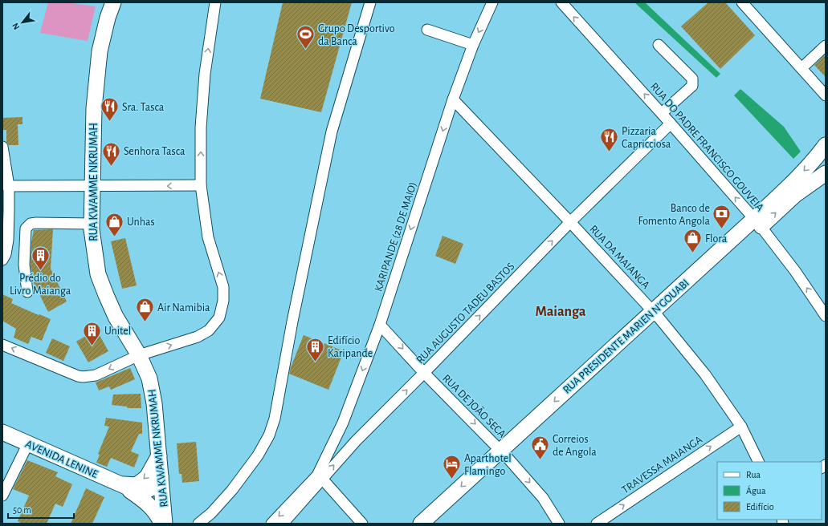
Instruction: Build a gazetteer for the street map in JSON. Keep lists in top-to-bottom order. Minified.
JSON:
{"streets":{"street":["RUA DO PADRE FRANCISCO GOUVEIA","RUA KWAMME NKRUMAH","KARIPANDE (28 DE MAIO)","RUA DA MAIANGA","RUA AUGUSTO TADEU BASTOS","RUA PRESIDENTE MARIEN N'GOUABI","RUA DE JOÃO SECA","AVENIDA LENINE","TRAVESSA MAIANGA"]},"crossings":[["RUA DO PADRE FRANCISCO GOUVEIA","RUA AUGUSTO TADEU BASTOS"],["RUA DO PADRE FRANCISCO GOUVEIA","RUA PRESIDENTE MARIEN N'GOUABI"],["RUA KWAMME NKRUMAH","AVENIDA LENINE"],["KARIPANDE (28 DE MAIO)","RUA DA MAIANGA"],["KARIPANDE (28 DE MAIO)","RUA AUGUSTO TADEU BASTOS"],["KARIPANDE (28 DE MAIO)","RUA DE JOÃO SECA"],["RUA DA MAIANGA","RUA AUGUSTO TADEU BASTOS"],["RUA DA MAIANGA","RUA PRESIDENTE MARIEN N'GOUABI"],["RUA DA MAIANGA","TRAVESSA MAIANGA"],["RUA AUGUSTO TADEU BASTOS","RUA DE JOÃO SECA"],["RUA PRESIDENTE MARIEN N'GOUABI","RUA DE JOÃO SECA"]],"one_way":["RUA DO PADRE FRANCISCO GOUVEIA","RUA DE JOÃO SECA","TRAVESSA MAIANGA"],"districts":["Maianga"],"places":{"sports":["Grupo Desportivo da Banca"],"restaurant":["Sra. Tasca","Pizzaria Capricciosa","Senhora Tasca"],"bank":["Banco de Fomento Angola"],"shop":["Unhas","Flora","Air Namibia"],"building":["Prédio do Livro Maianga","Unitel","Edifício Karipande"],"public building":["Correios de Angola"],"hotel":["Aparthotel Flamingo"]},"legend":["Rua","Água","Edifício"],"scale_bar":"50 m","north":"bottom left"}
